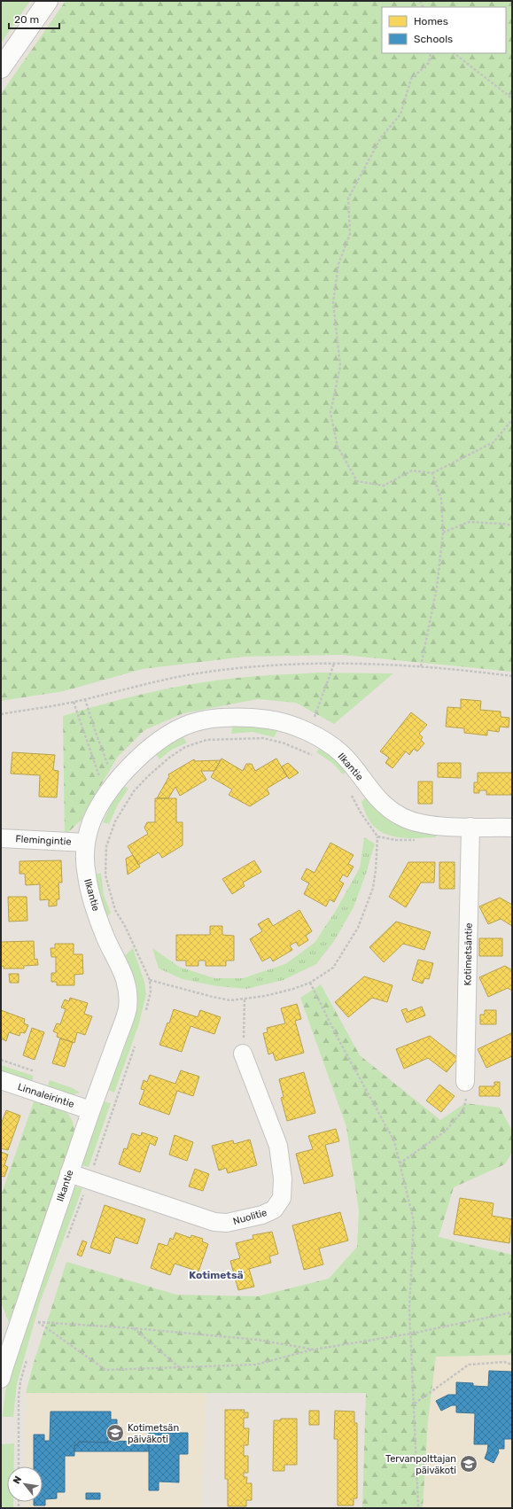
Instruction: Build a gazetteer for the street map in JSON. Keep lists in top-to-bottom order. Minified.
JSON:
{"streets":{"street":["Ilkantie","Flemingintie","Kotimetsäntie","Linnaleirintie","Nuolitie"]},"crossings":[["Ilkantie","Flemingintie"],["Ilkantie","Kotimetsäntie"],["Ilkantie","Linnaleirintie"],["Ilkantie","Nuolitie"]],"districts":["Kotimetsä"],"places":{"school or university":["Kotimetsän päiväkoti","Tervanpolttajan päiväkoti"]},"legend":["Homes","Schools"],"scale_bar":"20 m","north":"top left"}
